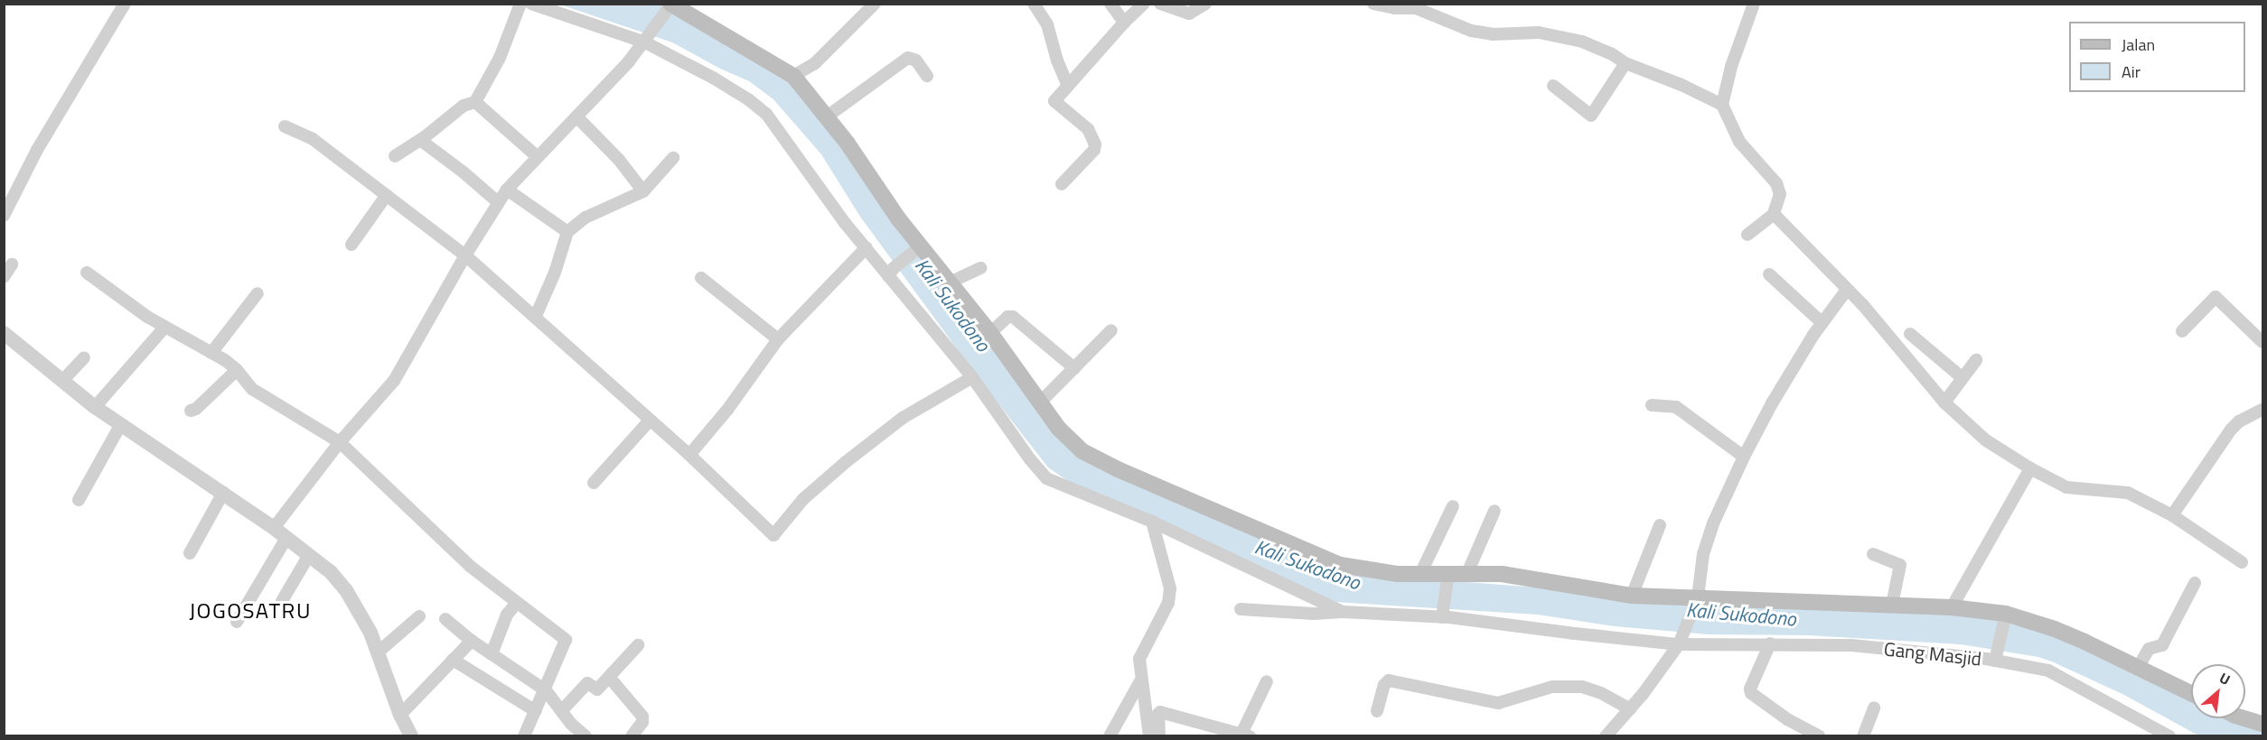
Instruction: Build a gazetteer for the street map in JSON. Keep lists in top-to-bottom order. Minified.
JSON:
{"streets":{"street":["Gang Masjid"]},"districts":["JOGOSATRU"],"water":["Kali Sukodono"],"legend":["Jalan","Air"],"north":"top right"}
